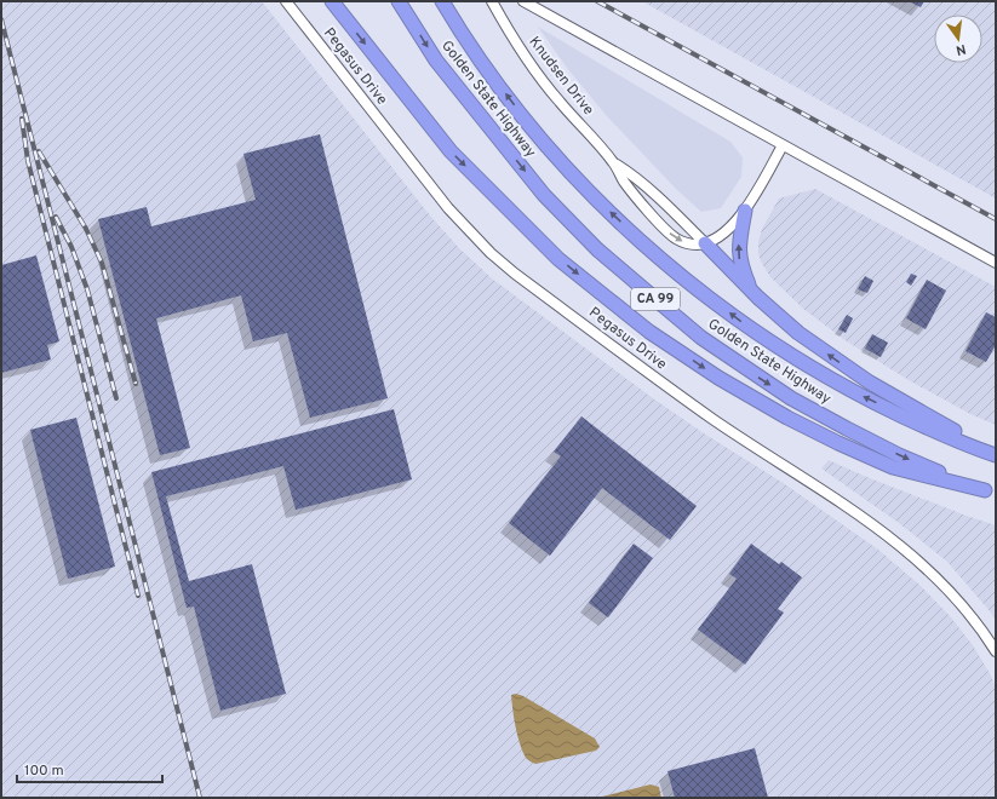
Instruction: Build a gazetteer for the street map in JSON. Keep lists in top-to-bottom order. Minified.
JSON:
{"streets":{"highway":["Golden State Highway","CA 99"],"street":["Pegasus Drive","Knudsen Drive"]},"scale_bar":"100 m","north":"bottom"}
